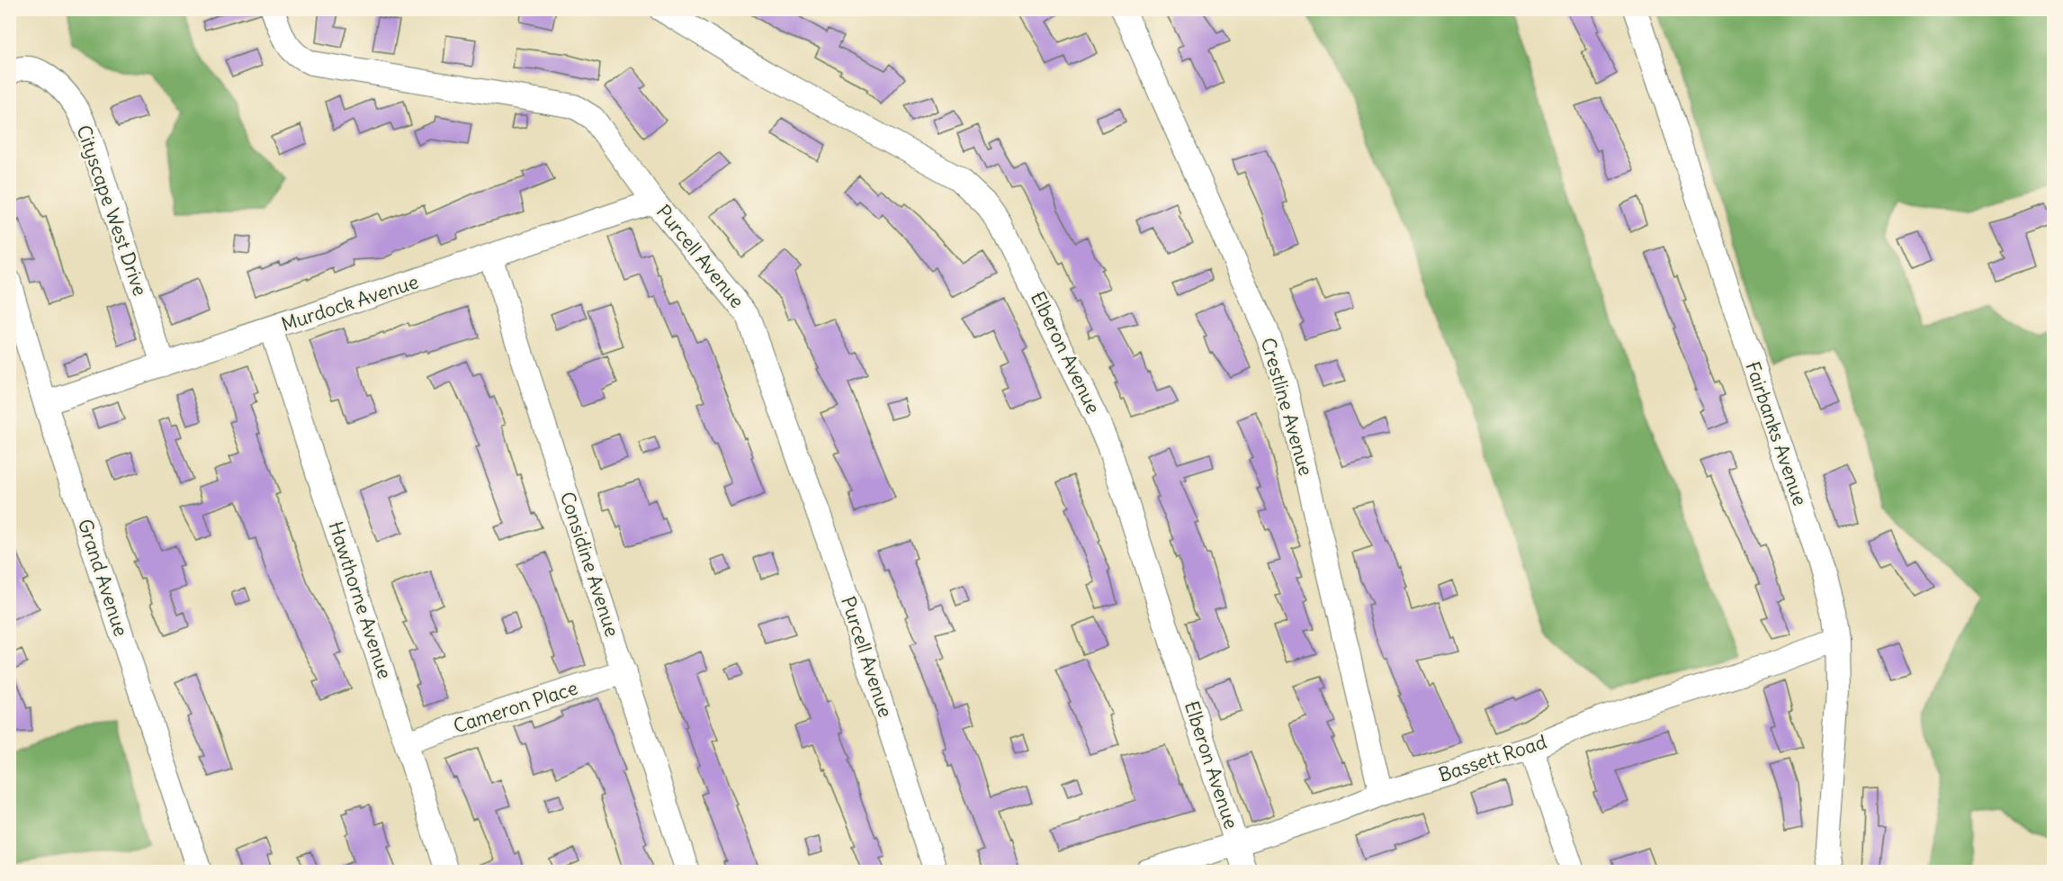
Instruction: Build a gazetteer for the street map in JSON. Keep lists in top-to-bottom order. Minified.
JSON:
{"streets":{"street":["Cityscape West Drive","Purcell Avenue","Murdock Avenue","Elberon Avenue","Crestline Avenue","Fairbanks Avenue","Considine Avenue","Grand Avenue","Hawthorne Avenue","Cameron Place","Bassett Road"]},"crossings":[["Cityscape West Drive","Murdock Avenue"],["Purcell Avenue","Murdock Avenue"],["Murdock Avenue","Considine Avenue"],["Murdock Avenue","Grand Avenue"],["Murdock Avenue","Hawthorne Avenue"],["Elberon Avenue","Bassett Road"],["Crestline Avenue","Bassett Road"],["Fairbanks Avenue","Bassett Road"],["Considine Avenue","Cameron Place"],["Hawthorne Avenue","Cameron Place"]]}
